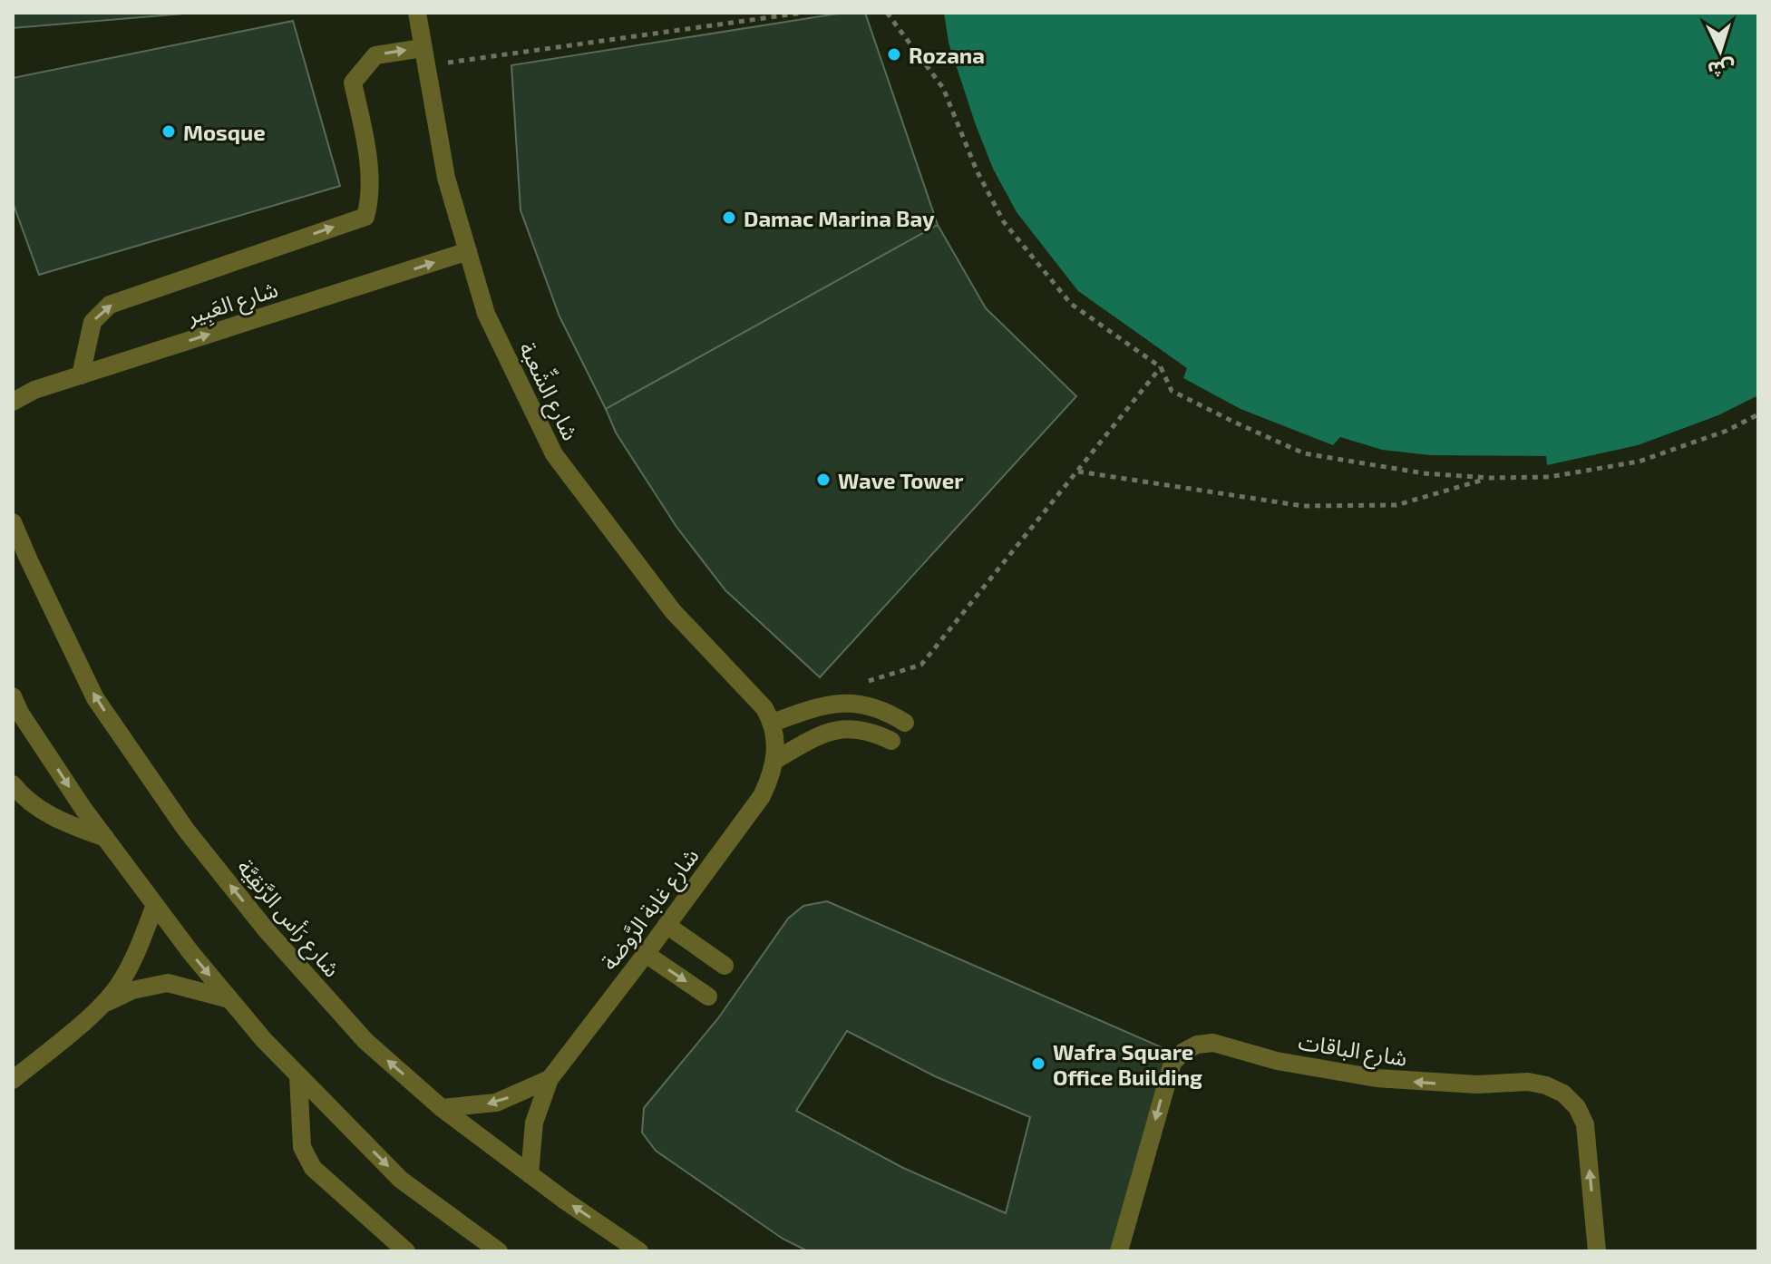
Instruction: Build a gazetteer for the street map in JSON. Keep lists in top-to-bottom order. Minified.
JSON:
{"streets":{"street":["شارع العَبِير","شارع الشِّعبة","شارع غابة الرَّوضة","شارع رَأس الرَّنقِيَّة","شارع الباقات"]},"crossings":[["شارع العَبِير","شارع الشِّعبة"],["شارع الشِّعبة","شارع غابة الرَّوضة"],["شارع غابة الرَّوضة","شارع رَأس الرَّنقِيَّة"]],"one_way":["شارع العَبِير"],"places":["Rozana","Mosque","Damac Marina Bay","Wave Tower","Wafra Square Office Building"],"north":"bottom"}
